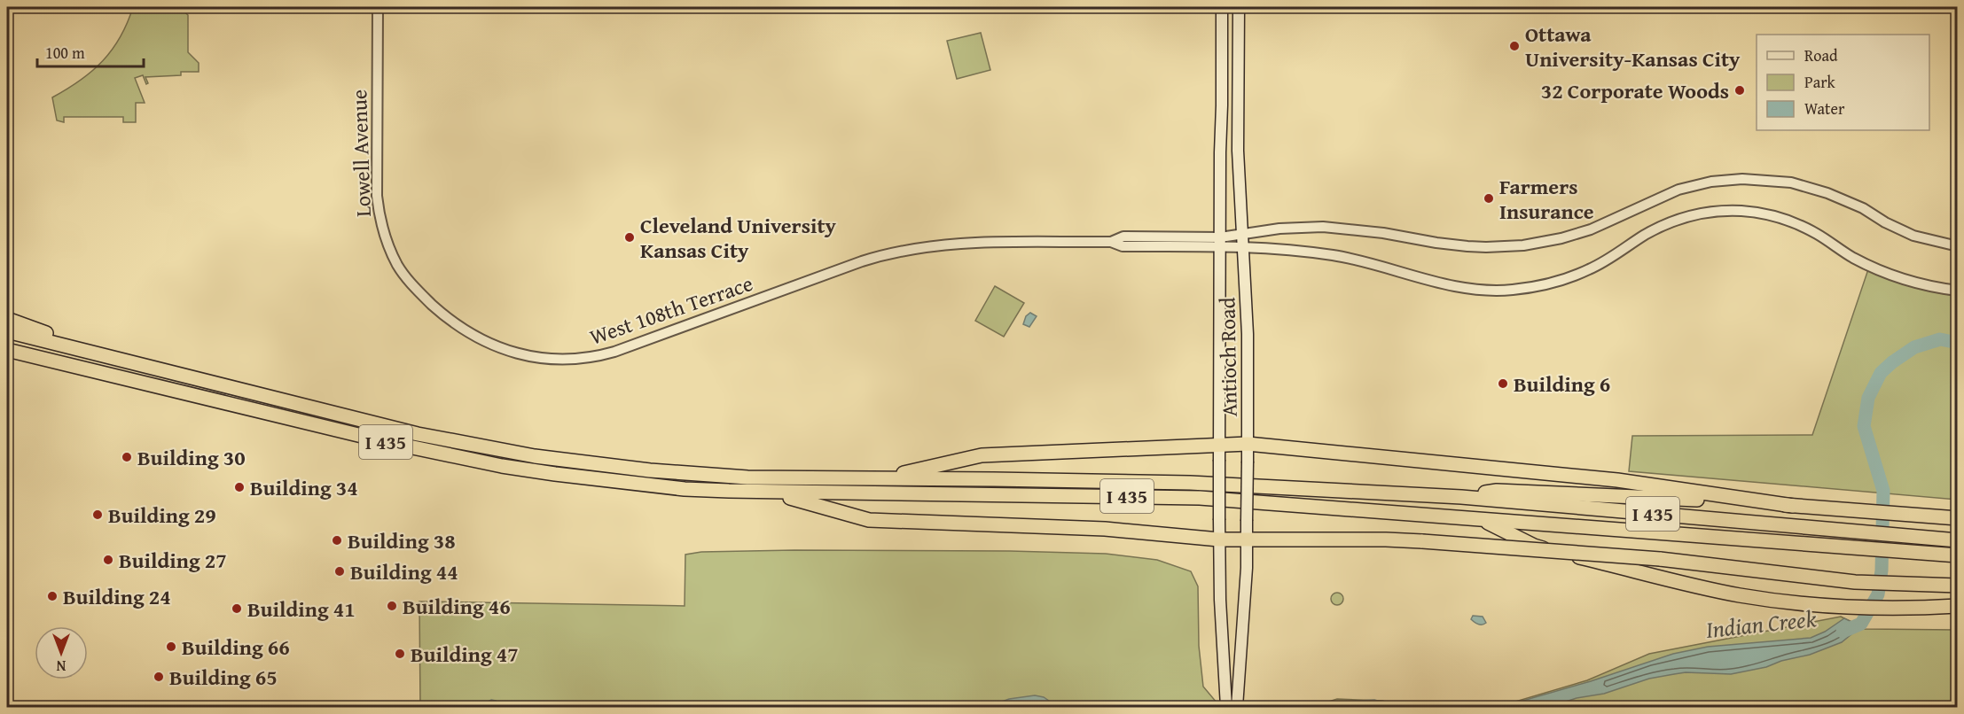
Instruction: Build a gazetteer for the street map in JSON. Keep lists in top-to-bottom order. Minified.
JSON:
{"streets":{"highway":["I 435"],"main road":["Antioch Road"],"street":["Lowell Avenue","West 108th Terrace"]},"crossings":[["Lowell Avenue","West 108th Terrace"],["West 108th Terrace","Antioch Road"]],"water":["Indian Creek"],"places":["Ottawa University-Kansas City","32 Corporate Woods","Farmers Insurance","Cleveland University Kansas City","Building 6","Building 30","Building 34","Building 29","Building 38","Building 27","Building 44","Building 24","Building 46","Building 41","Building 66","Building 47","Building 65"],"legend":["Road","Park","Water"],"scale_bar":"100 m","north":"bottom"}
